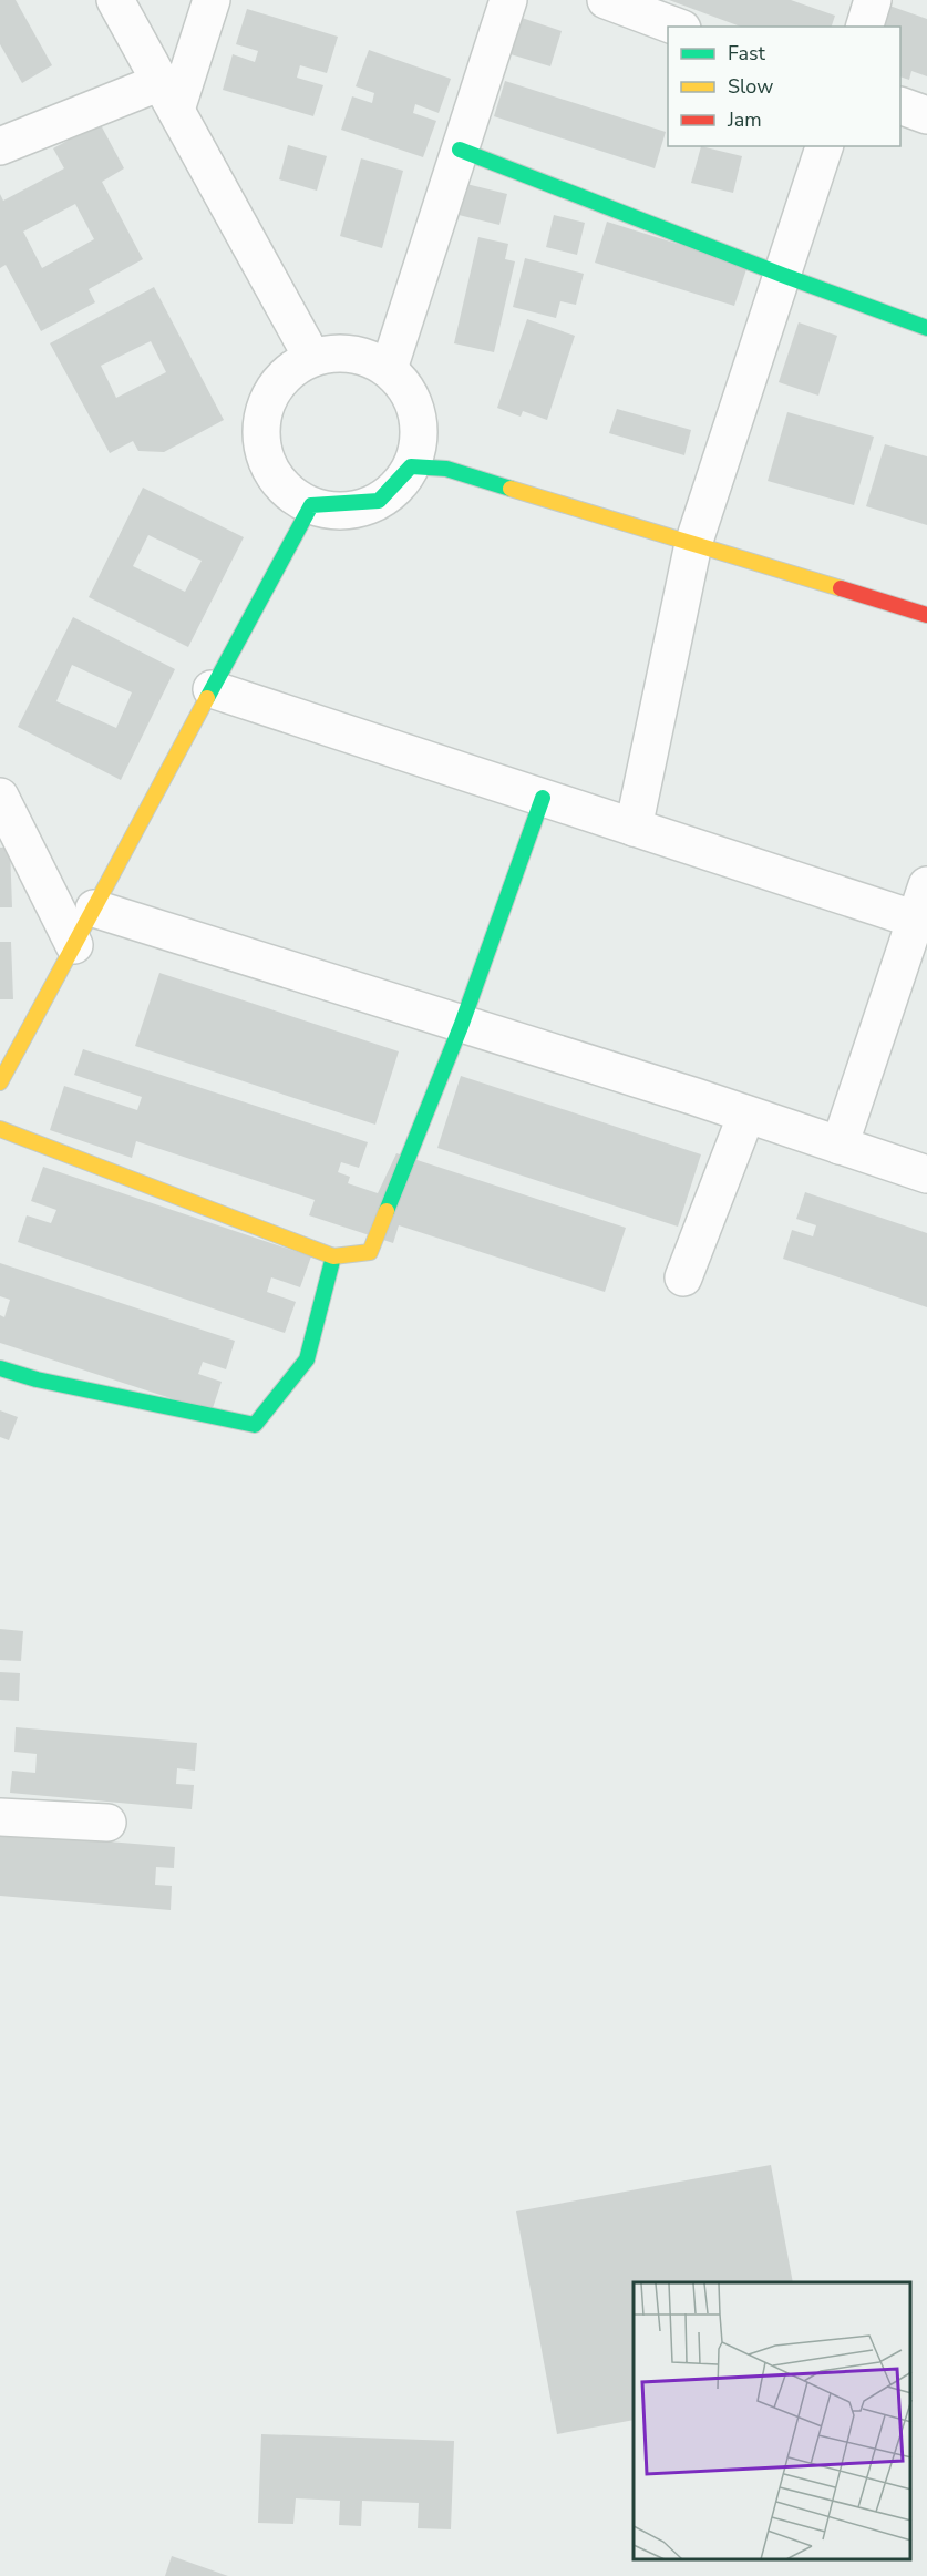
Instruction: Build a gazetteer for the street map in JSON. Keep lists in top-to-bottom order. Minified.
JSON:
{"legend":["Fast","Slow","Jam"]}
